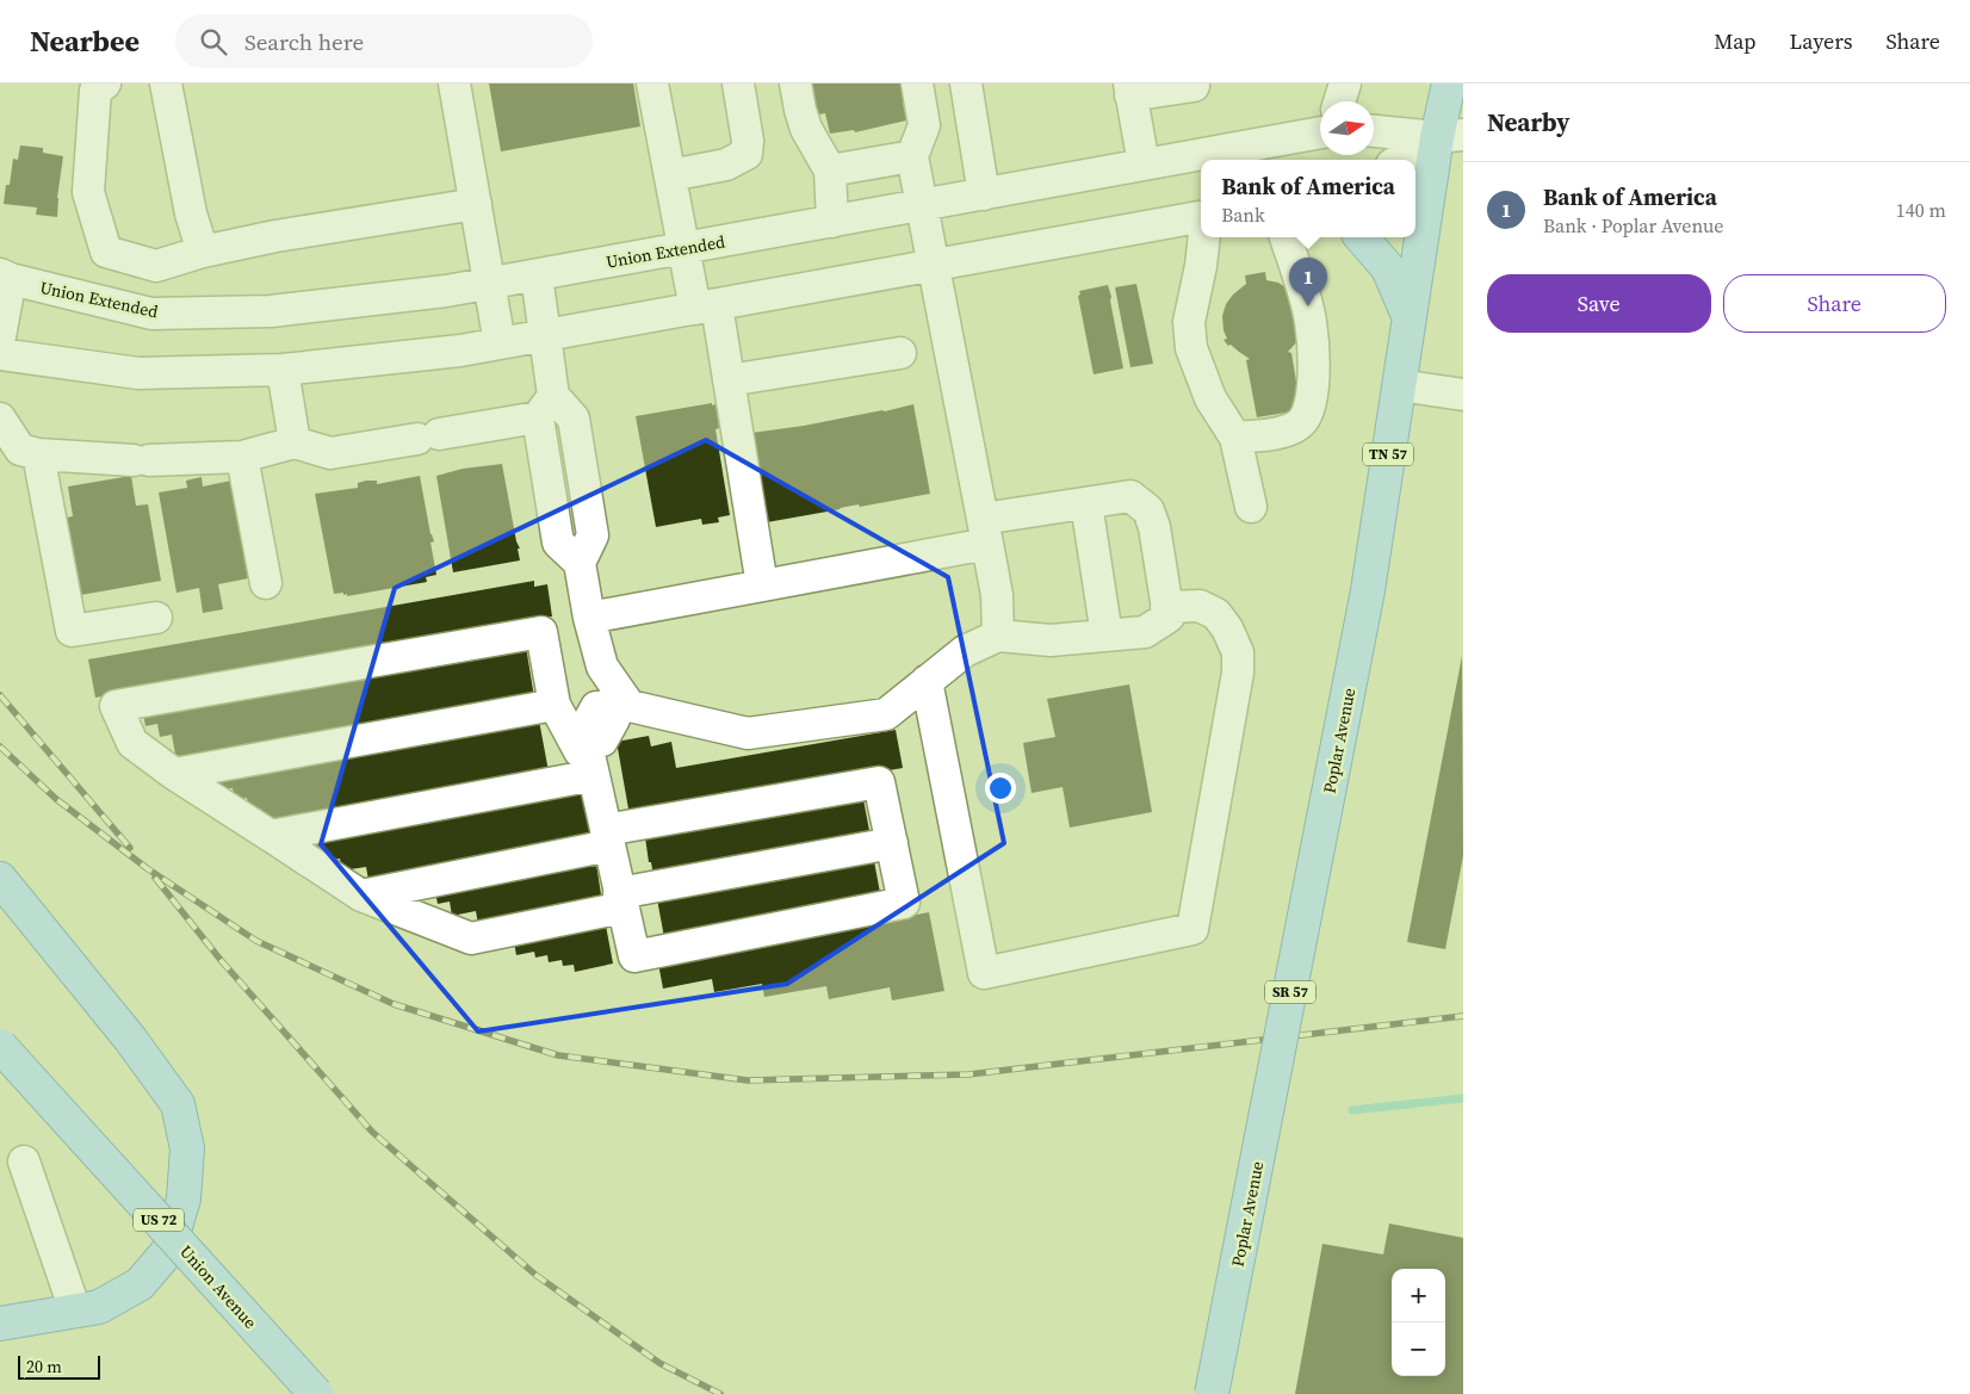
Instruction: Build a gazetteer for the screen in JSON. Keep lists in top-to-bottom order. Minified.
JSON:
{"streets":{"main road":["TN 57","Poplar Avenue","SR 57","US 72","Union Avenue"],"street":["Union Extended"]},"scale_bar":"20 m","north":"right","page":{"header":"Nearbee","search":"Search here","nav":["Map","Layers","Share"],"heading":"Nearby","popup":["Bank of America","Bank"],"list":[{"mark":"1","name":"Bank of America","note":"Bank · Poplar Avenue","value":"140 m"}],"buttons":["Save","Share"],"pins":"1","map_buttons":["+","−"],"scale":"20 m"}}
